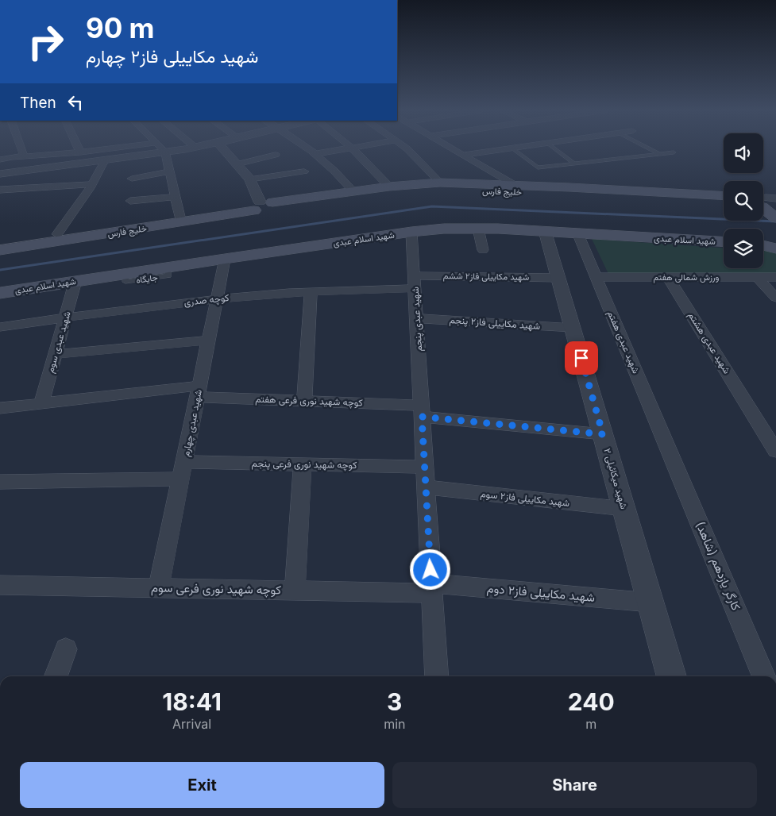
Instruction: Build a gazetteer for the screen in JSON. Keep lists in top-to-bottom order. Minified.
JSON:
{"streets":{"main road":["خلیج فارس","شهید اسلام عبدی"],"street":["شهید مکاییلی فاز۲ ششم","ورزش شمالی هفتم","کوچه صدری","شهید عبدی پنجم","شهید مکاییلی فاز۲ پنجم","شهید عبدی سوم","شهید عبدی هفتم","شهید عبدی هشتم","کوچه شهید نوری فرعی هفتم","شهید عبدی چهارم","کوچه شهید نوری فرعی پنجم","شهید میکائیلی ۲","شهید مکاییلی فاز۲ سوم","کارگر یازدهم (شاهد)","کوچه شهید نوری فرعی سوم","شهید مکاییلی فاز۲ دوم"]},"crossings":[["شهید اسلام عبدی","شهید عبدی پنجم"],["شهید اسلام عبدی","شهید عبدی سوم"],["شهید اسلام عبدی","شهید عبدی هفتم"],["شهید اسلام عبدی","شهید عبدی چهارم"],["شهید اسلام عبدی","شهید میکائیلی ۲"],["شهید مکاییلی فاز۲ ششم","کوچه صدری"],["شهید مکاییلی فاز۲ ششم","شهید عبدی پنجم"],["شهید مکاییلی فاز۲ ششم","شهید میکائیلی ۲"],["ورزش شمالی هفتم","شهید عبدی هفتم"],["ورزش شمالی هفتم","شهید عبدی هشتم"],["کوچه صدری","شهید عبدی پنجم"],["کوچه صدری","شهید عبدی سوم"],["کوچه صدری","شهید عبدی چهارم"],["شهید عبدی پنجم","شهید مکاییلی فاز۲ پنجم"],["شهید عبدی پنجم","کوچه شهید نوری فرعی هفتم"],["شهید عبدی پنجم","کوچه شهید نوری فرعی پنجم"],["شهید عبدی پنجم","شهید مکاییلی فاز۲ سوم"],["شهید عبدی پنجم","کوچه شهید نوری فرعی سوم"],["شهید عبدی پنجم","شهید مکاییلی فاز۲ دوم"],["شهید مکاییلی فاز۲ پنجم","شهید میکائیلی ۲"],["شهید عبدی سوم","کوچه شهید نوری فرعی هفتم"],["شهید عبدی هفتم","کارگر یازدهم (شاهد)"],["کوچه شهید نوری فرعی هفتم","شهید عبدی چهارم"],["کوچه شهید نوری فرعی هفتم","شهید میکائیلی ۲"],["شهید عبدی چهارم","کوچه شهید نوری فرعی پنجم"],["شهید عبدی چهارم","کوچه شهید نوری فرعی سوم"],["شهید میکائیلی ۲","شهید مکاییلی فاز۲ سوم"],["شهید میکائیلی ۲","شهید مکاییلی فاز۲ دوم"],["کوچه شهید نوری فرعی سوم","شهید مکاییلی فاز۲ دوم"]],"page":{"turn":["90 m","شهید مکاییلی فاز۲ چهارم"],"then":"Then","eta":["18:41","Arrival","3","min","240","m"],"buttons":["Exit","Share"]}}
